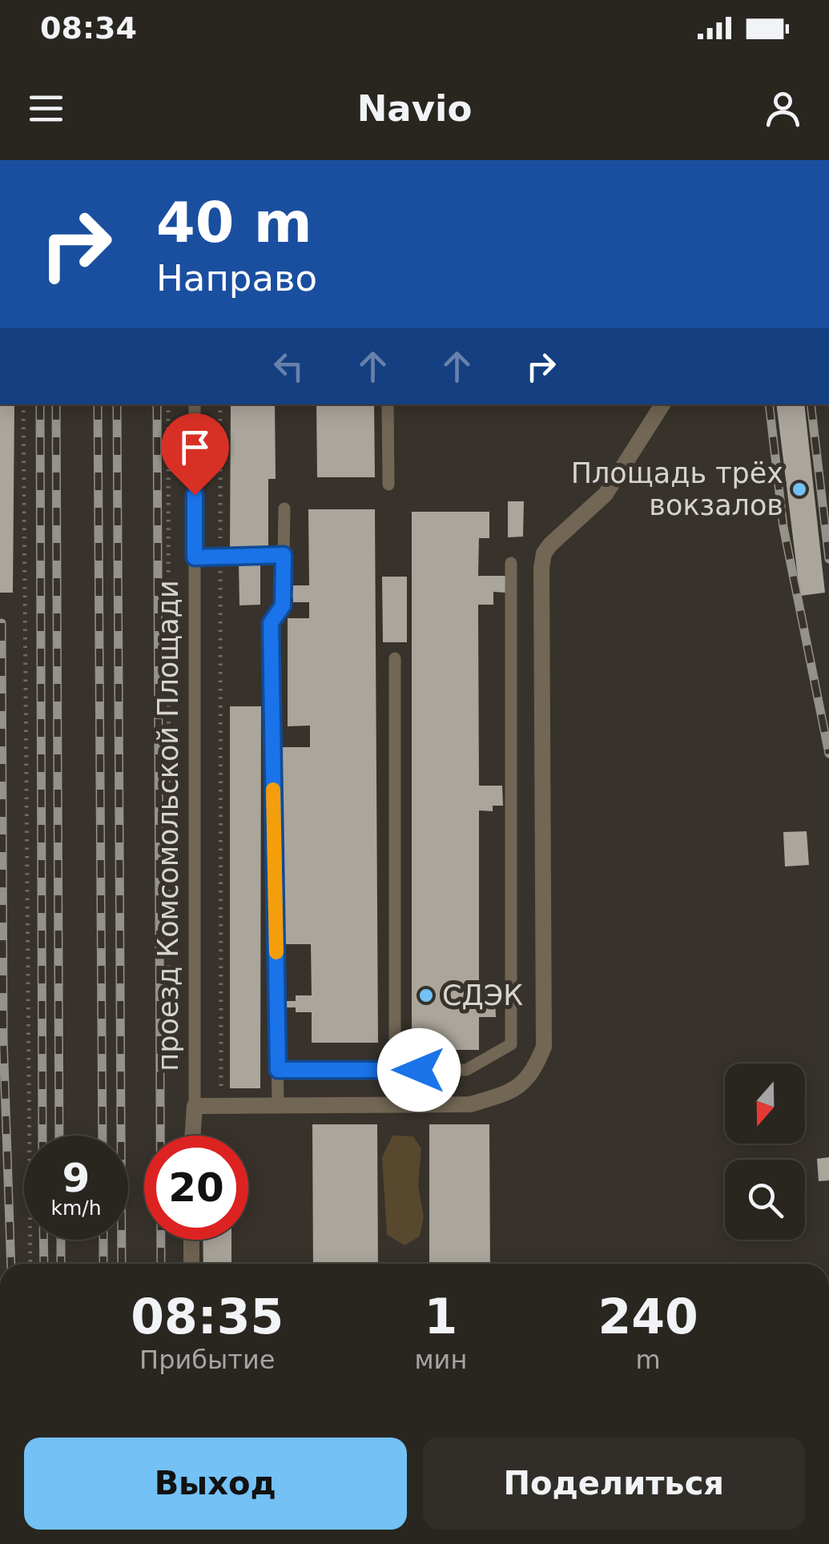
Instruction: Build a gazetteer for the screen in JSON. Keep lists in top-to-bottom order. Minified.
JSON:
{"streets":{"street":["проезд Комсомольской Площади"]},"places":["Площадь трёх вокзалов","СДЭК"],"north":"bottom","page":{"status":"08:34","header":"Navio","turn":["40 m","Направо"],"speed":"9 km/h","limit":"20","eta":["08:35","Прибытие","1","мин","240","m"],"buttons":["Выход","Поделиться"]}}
